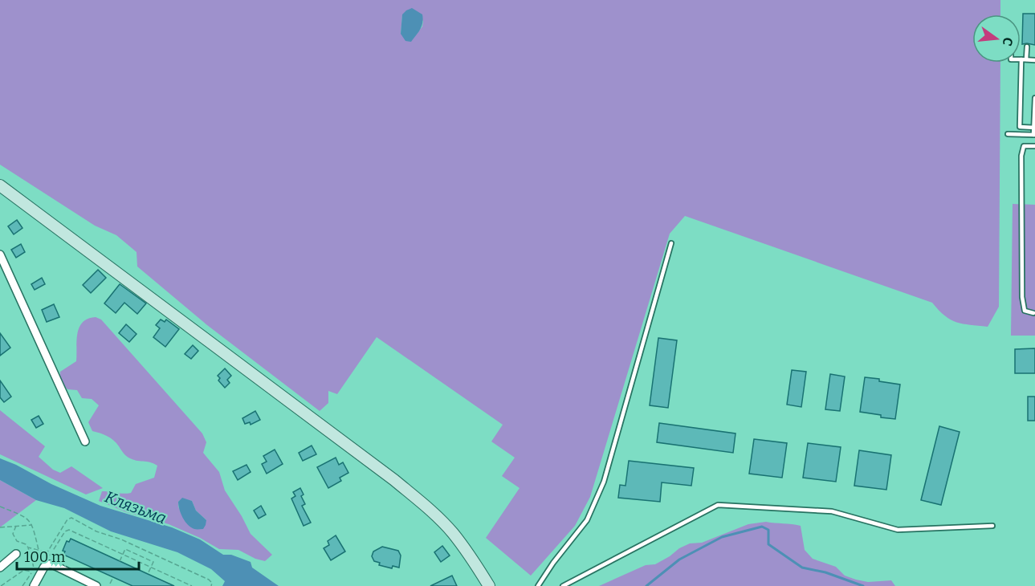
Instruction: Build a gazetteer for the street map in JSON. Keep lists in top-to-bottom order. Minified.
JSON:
{"water":["Клязьма"],"scale_bar":"100 m","north":"right"}
